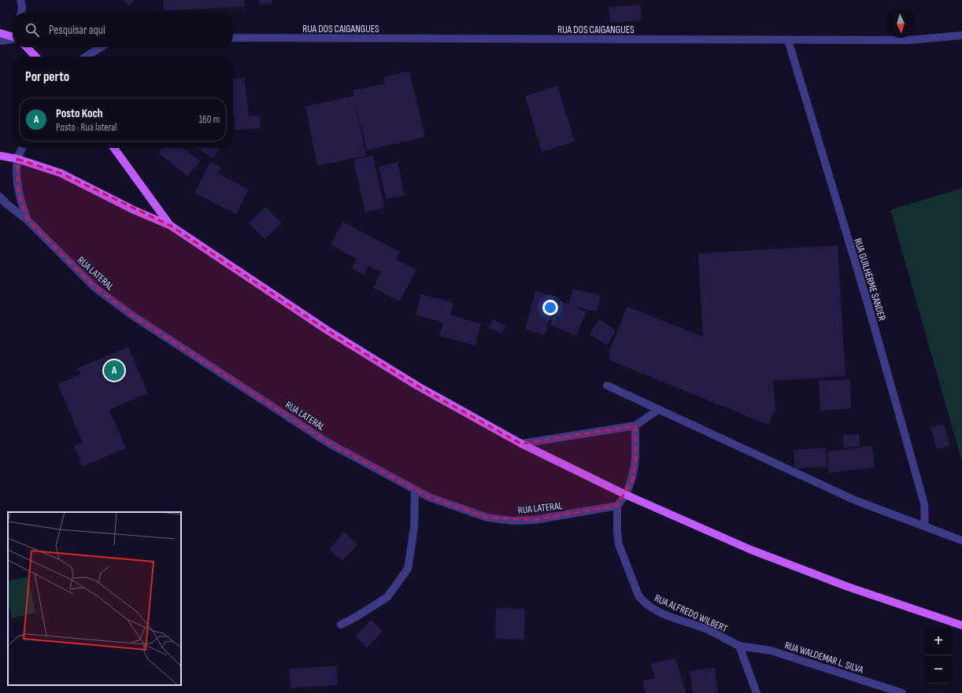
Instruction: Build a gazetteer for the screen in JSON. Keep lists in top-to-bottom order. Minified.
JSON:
{"streets":{"street":["RUA DOS CAIGANGUES","RUA LATERAL","RUA GUILHERME SANDER","RUA ALFREDO WILBERT","RUA WALDEMAR L. SILVA"]},"crossings":[["RUA DOS CAIGANGUES","RUA GUILHERME SANDER"],["RUA LATERAL","RUA ALFREDO WILBERT"],["RUA ALFREDO WILBERT","RUA WALDEMAR L. SILVA"]],"north":"bottom","page":{"search":"Pesquisar aqui","heading":"Por perto","list":[{"mark":"A","name":"Posto Koch","note":"Posto · Rua lateral","value":"160 m"}],"pins":"A","map_buttons":["+","−"]}}
